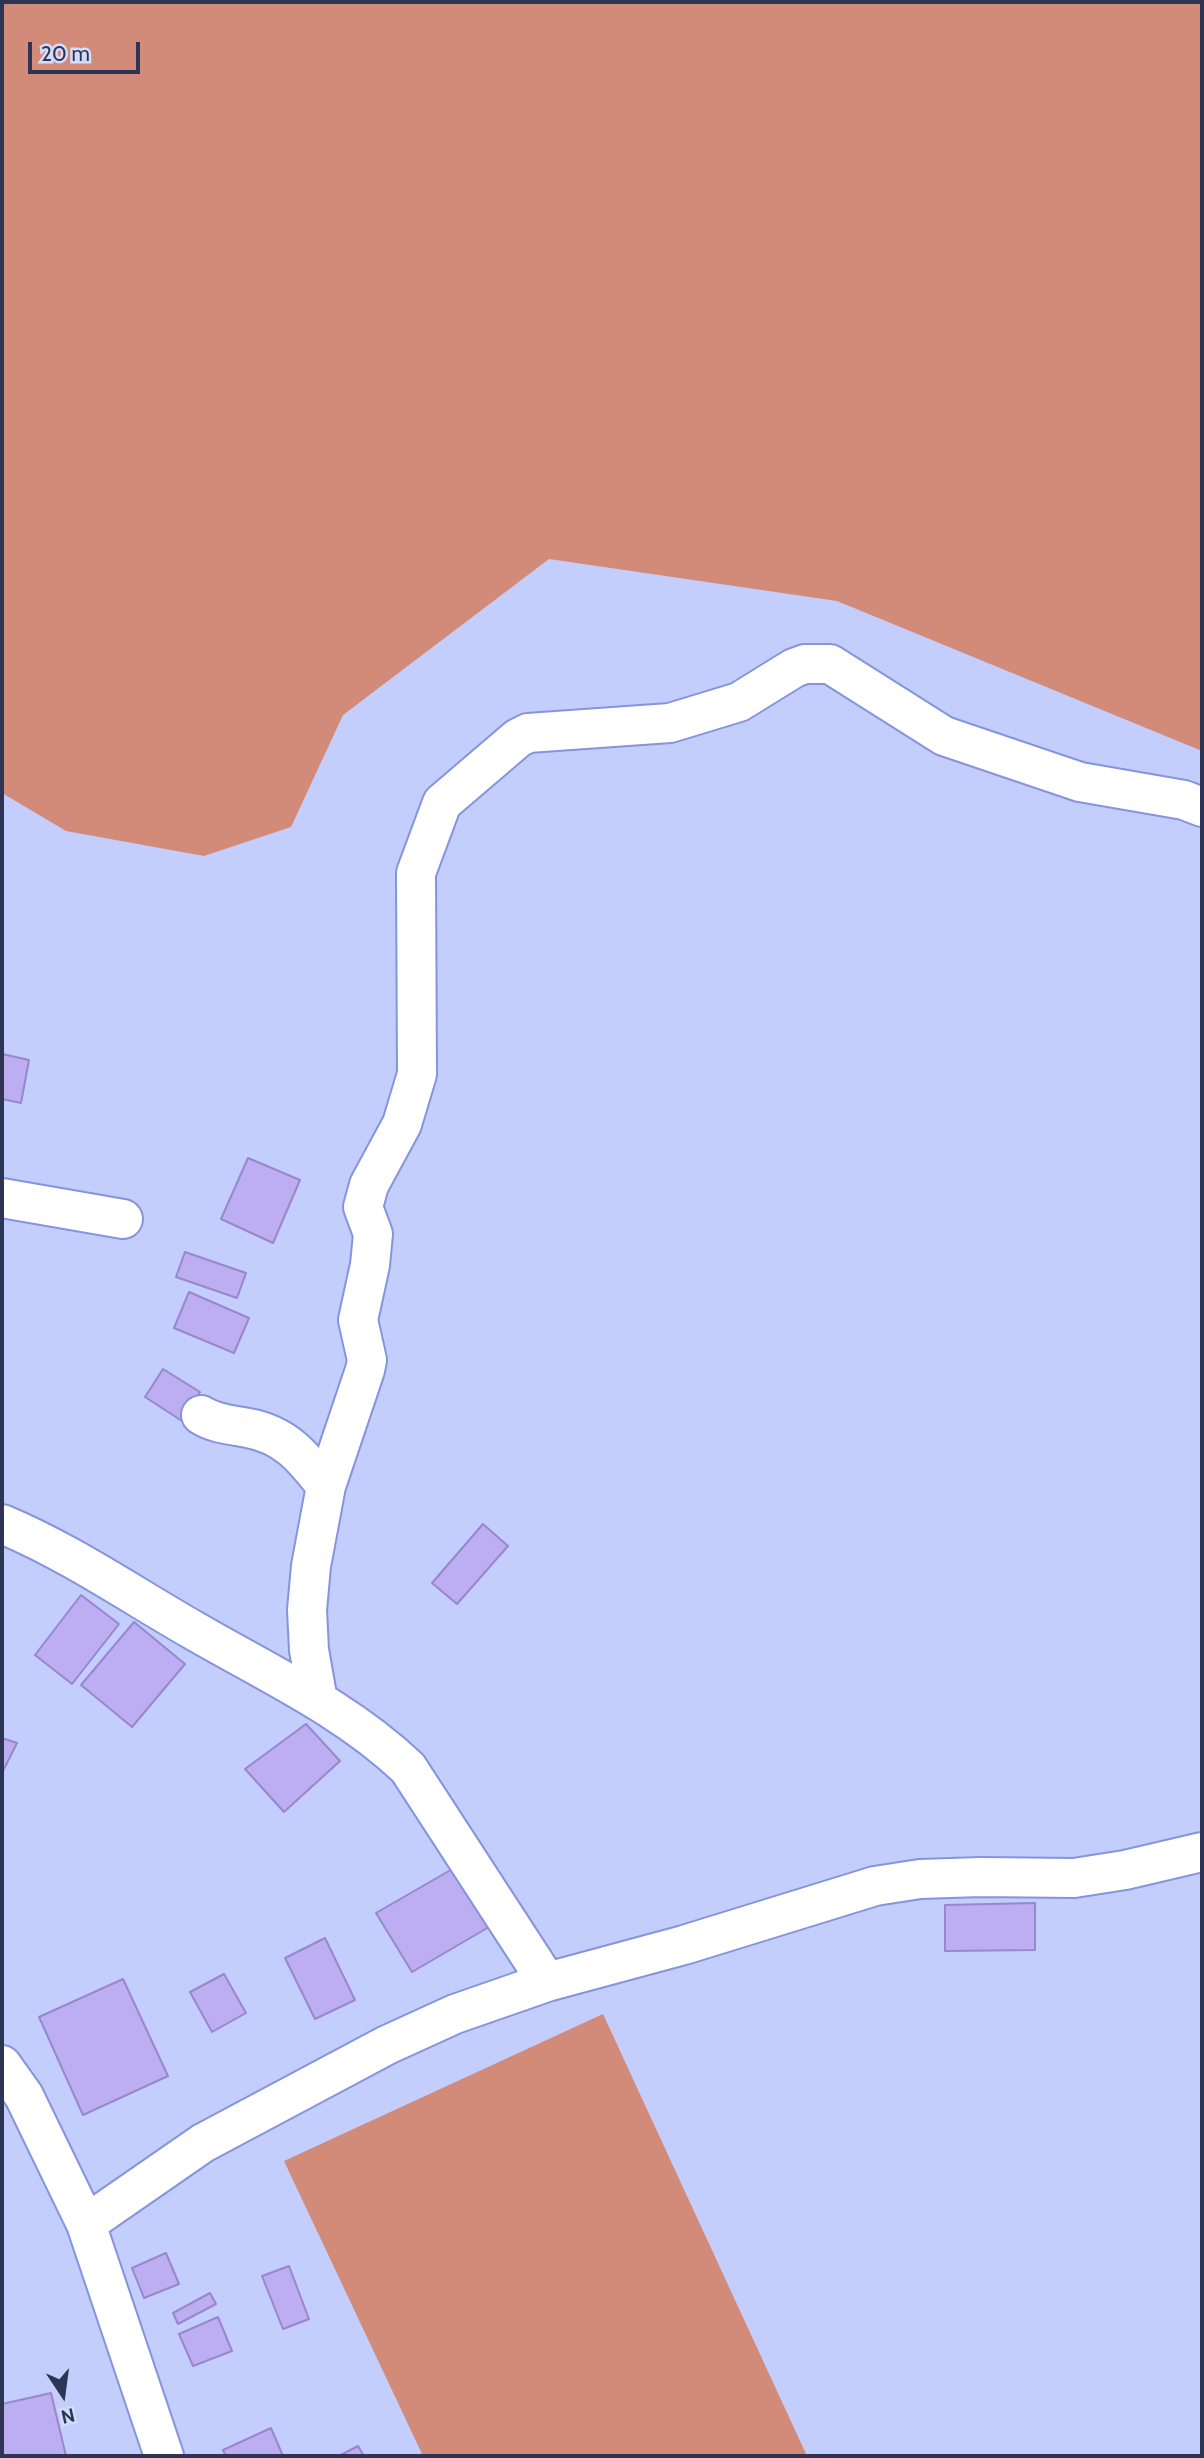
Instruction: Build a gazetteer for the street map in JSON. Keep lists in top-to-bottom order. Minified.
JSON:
{"scale_bar":"20 m","north":"bottom"}
